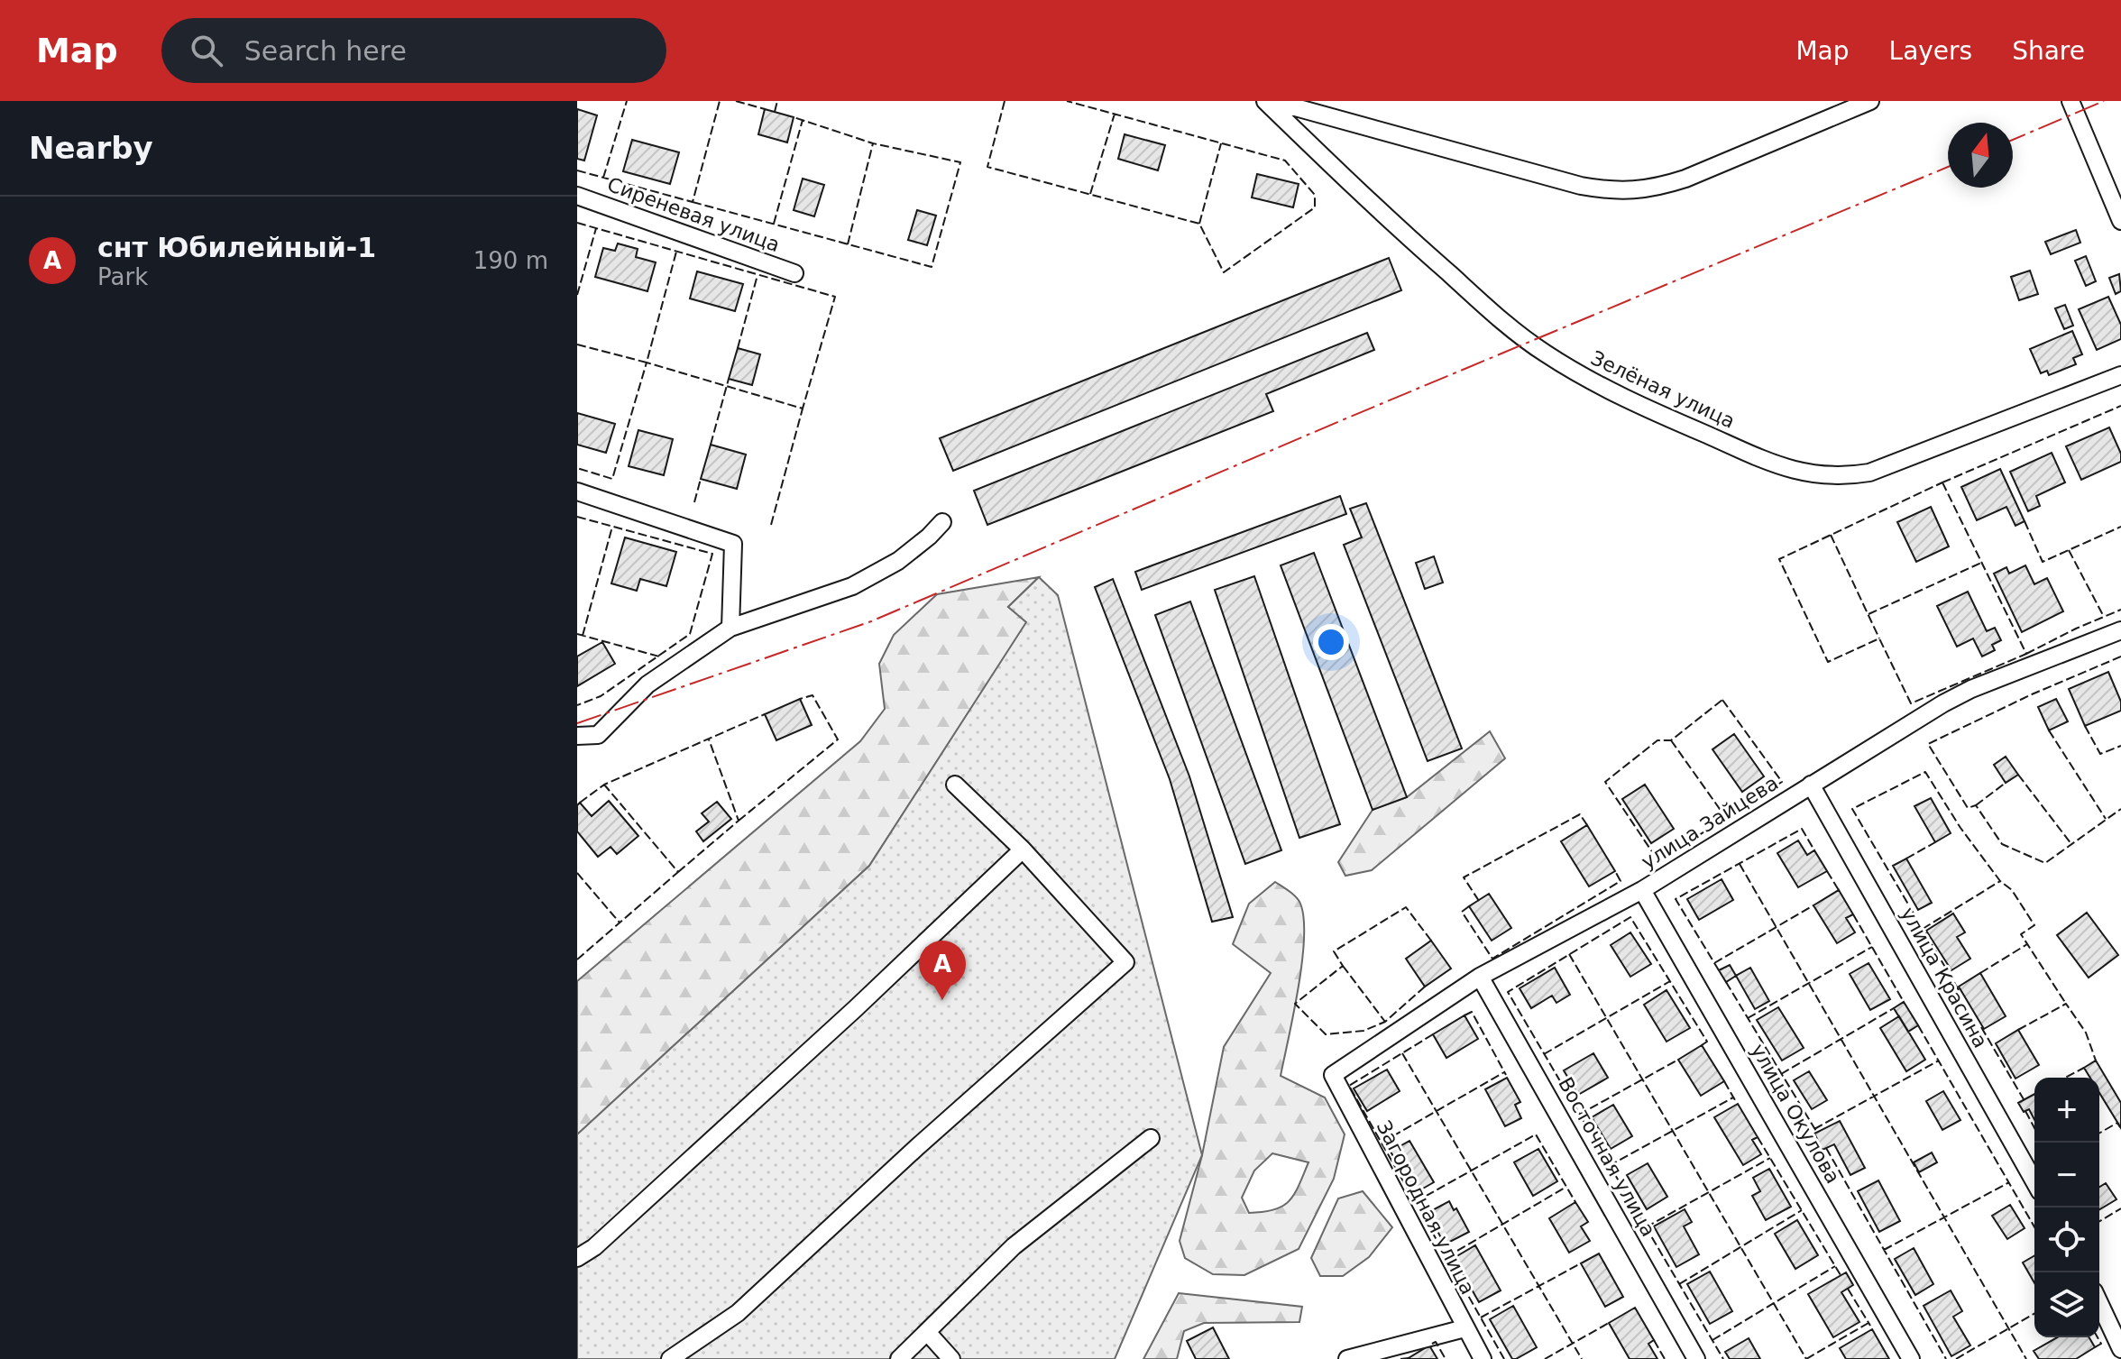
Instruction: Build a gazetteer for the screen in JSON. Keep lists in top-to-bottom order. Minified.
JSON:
{"streets":{"street":["Сиреневая улица","Зелёная улица","улица Зайцева","улица Красина","улица Окулова","Восточная улица","Загородная улица"]},"crossings":[["улица Зайцева","улица Красина"],["улица Зайцева","улица Окулова"],["улица Зайцева","Восточная улица"],["улица Зайцева","Загородная улица"]],"north":"top","page":{"header":"Map","search":"Search here","nav":["Map","Layers","Share"],"heading":"Nearby","list":[{"mark":"A","name":"снт Юбилейный-1","note":"Park","value":"190 m"}],"pins":"A","map_buttons":["+","−"]}}
